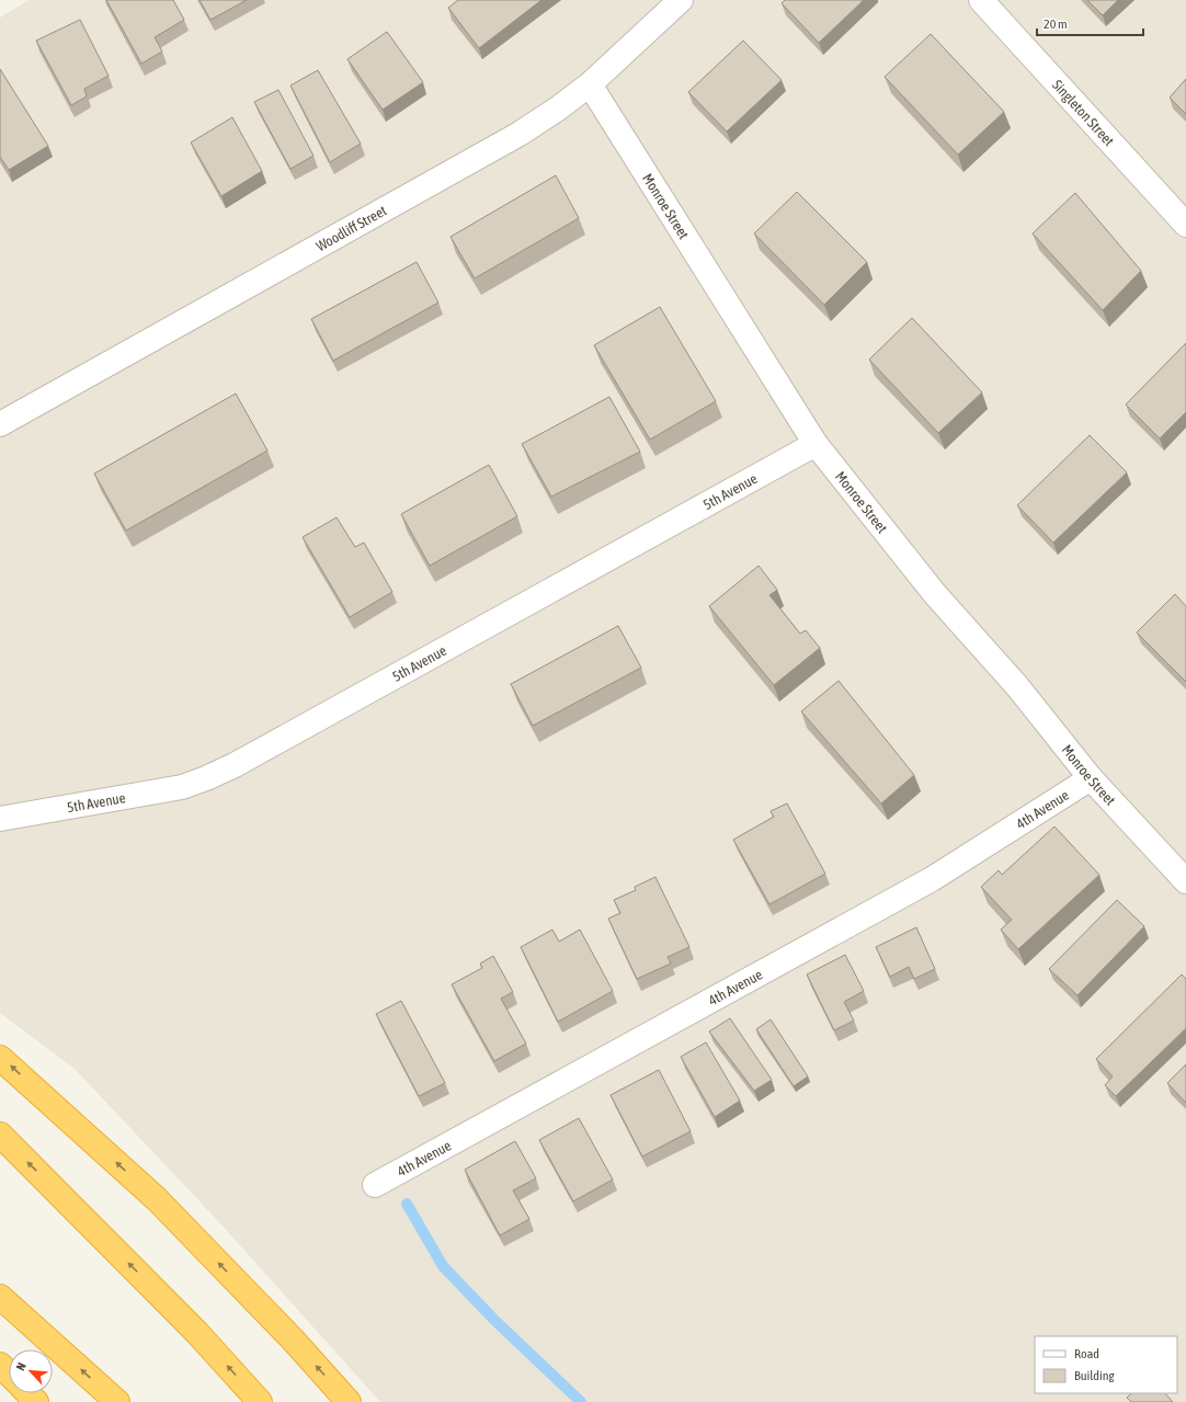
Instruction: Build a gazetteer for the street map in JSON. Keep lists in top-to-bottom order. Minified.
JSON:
{"streets":{"street":["Singleton Street","Monroe Street","Woodliff Street","5th Avenue","4th Avenue"]},"crossings":[["Monroe Street","Woodliff Street"],["Monroe Street","5th Avenue"],["Monroe Street","4th Avenue"]],"legend":["Road","Building"],"scale_bar":"20 m","north":"top left"}
